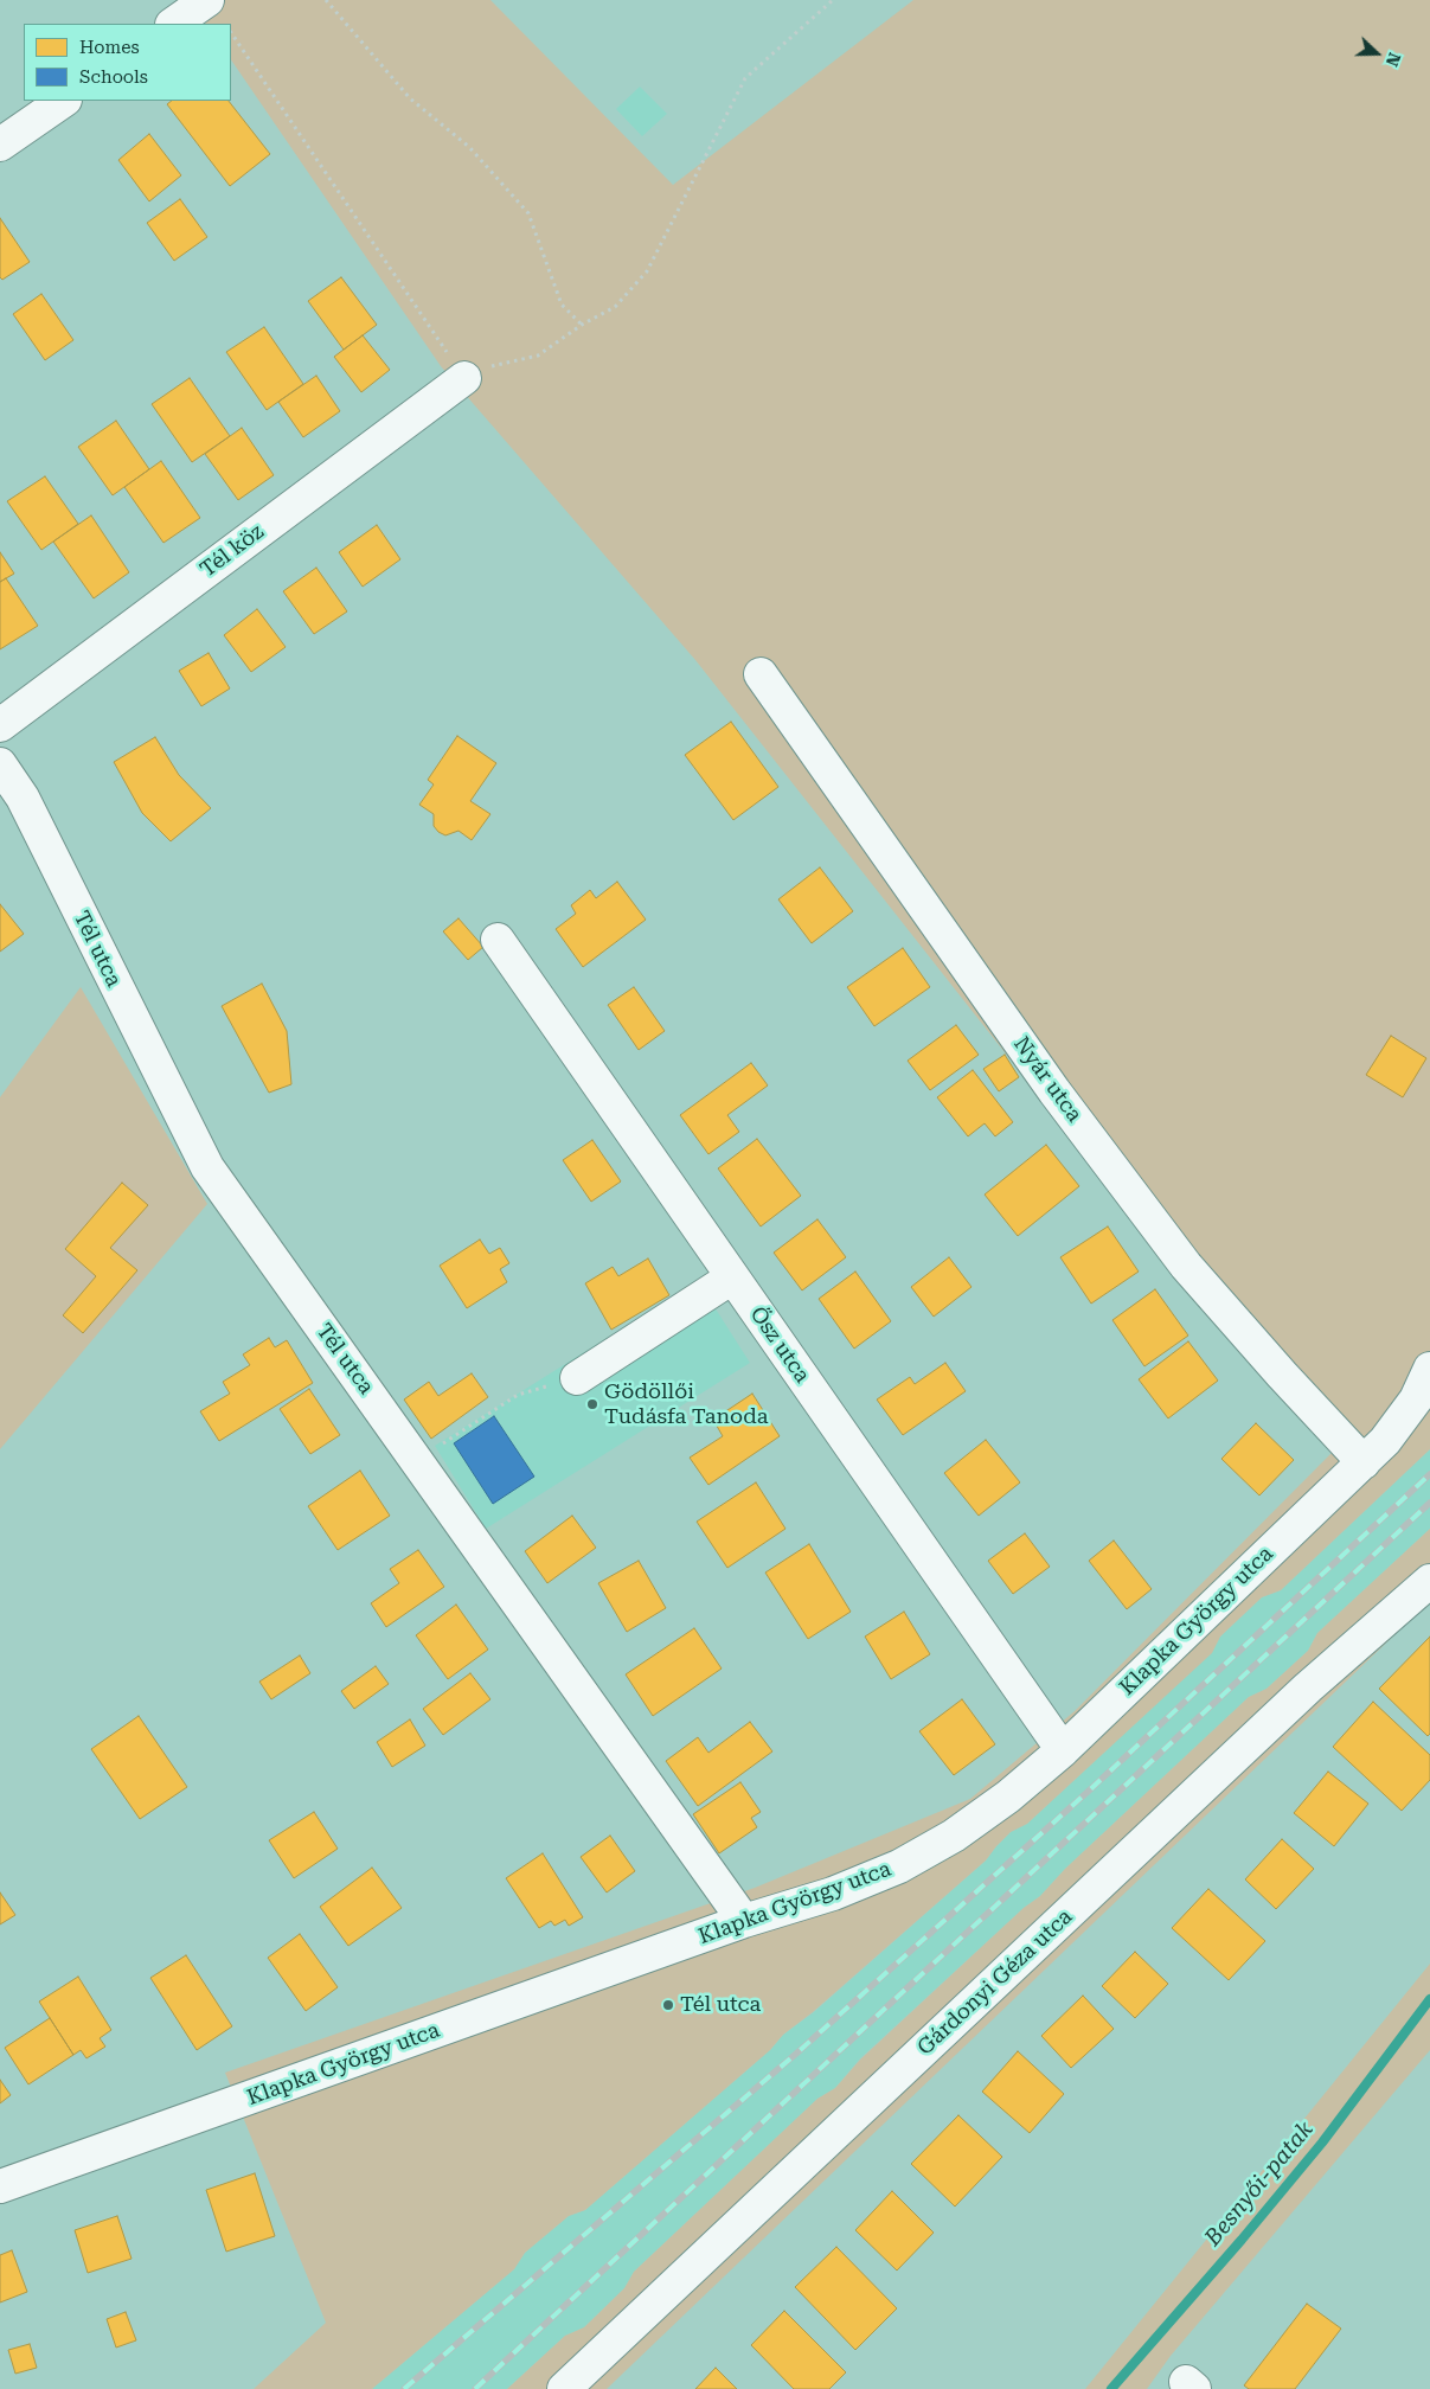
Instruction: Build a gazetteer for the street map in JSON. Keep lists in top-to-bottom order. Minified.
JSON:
{"streets":{"street":["Tél köz","Tél utca","Nyár utca","Ősz utca","Klapka György utca","Gárdonyi Géza utca"]},"crossings":[["Tél utca","Klapka György utca"],["Nyár utca","Klapka György utca"],["Ősz utca","Klapka György utca"]],"water":["Besnyői-patak"],"places":["Gödöllői Tudásfa Tanoda","Tél utca"],"legend":["Homes","Schools"],"north":"right"}
